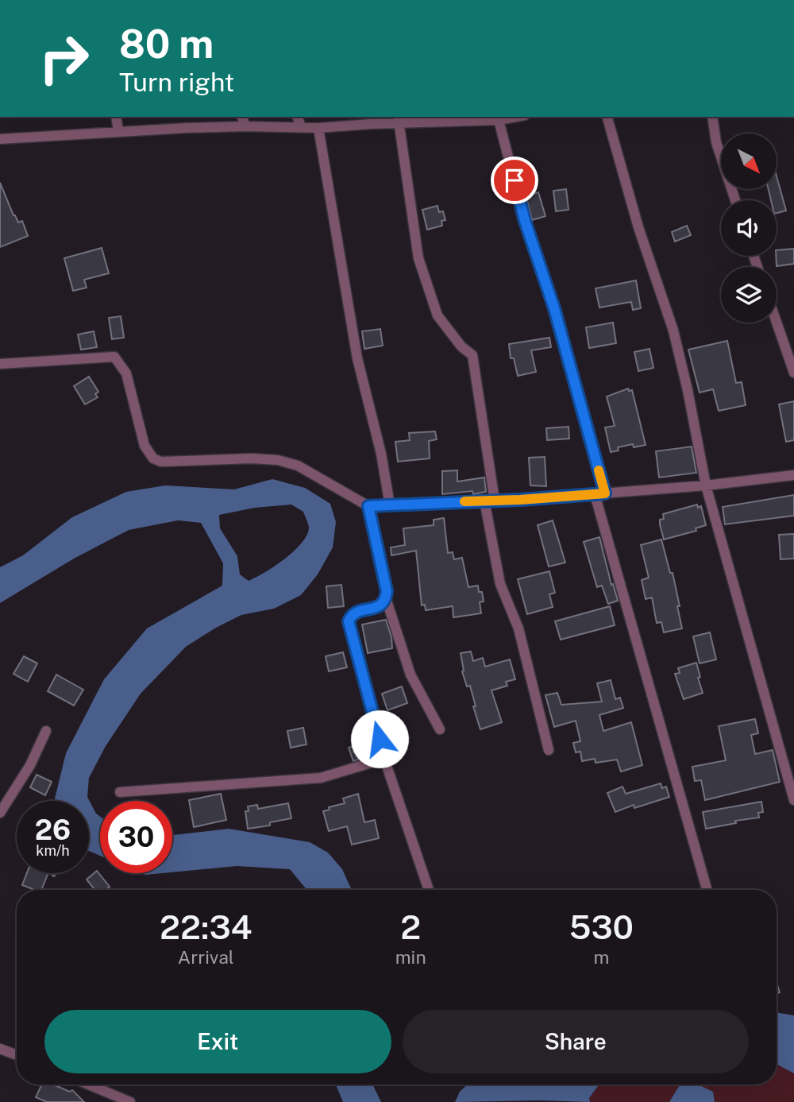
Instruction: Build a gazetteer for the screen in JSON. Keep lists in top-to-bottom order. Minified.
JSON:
{"north":"bottom right","page":{"turn":["80 m","Turn right"],"speed":"26 km/h","limit":"30","eta":["22:34","Arrival","2","min","530","m"],"buttons":["Exit","Share"]}}
